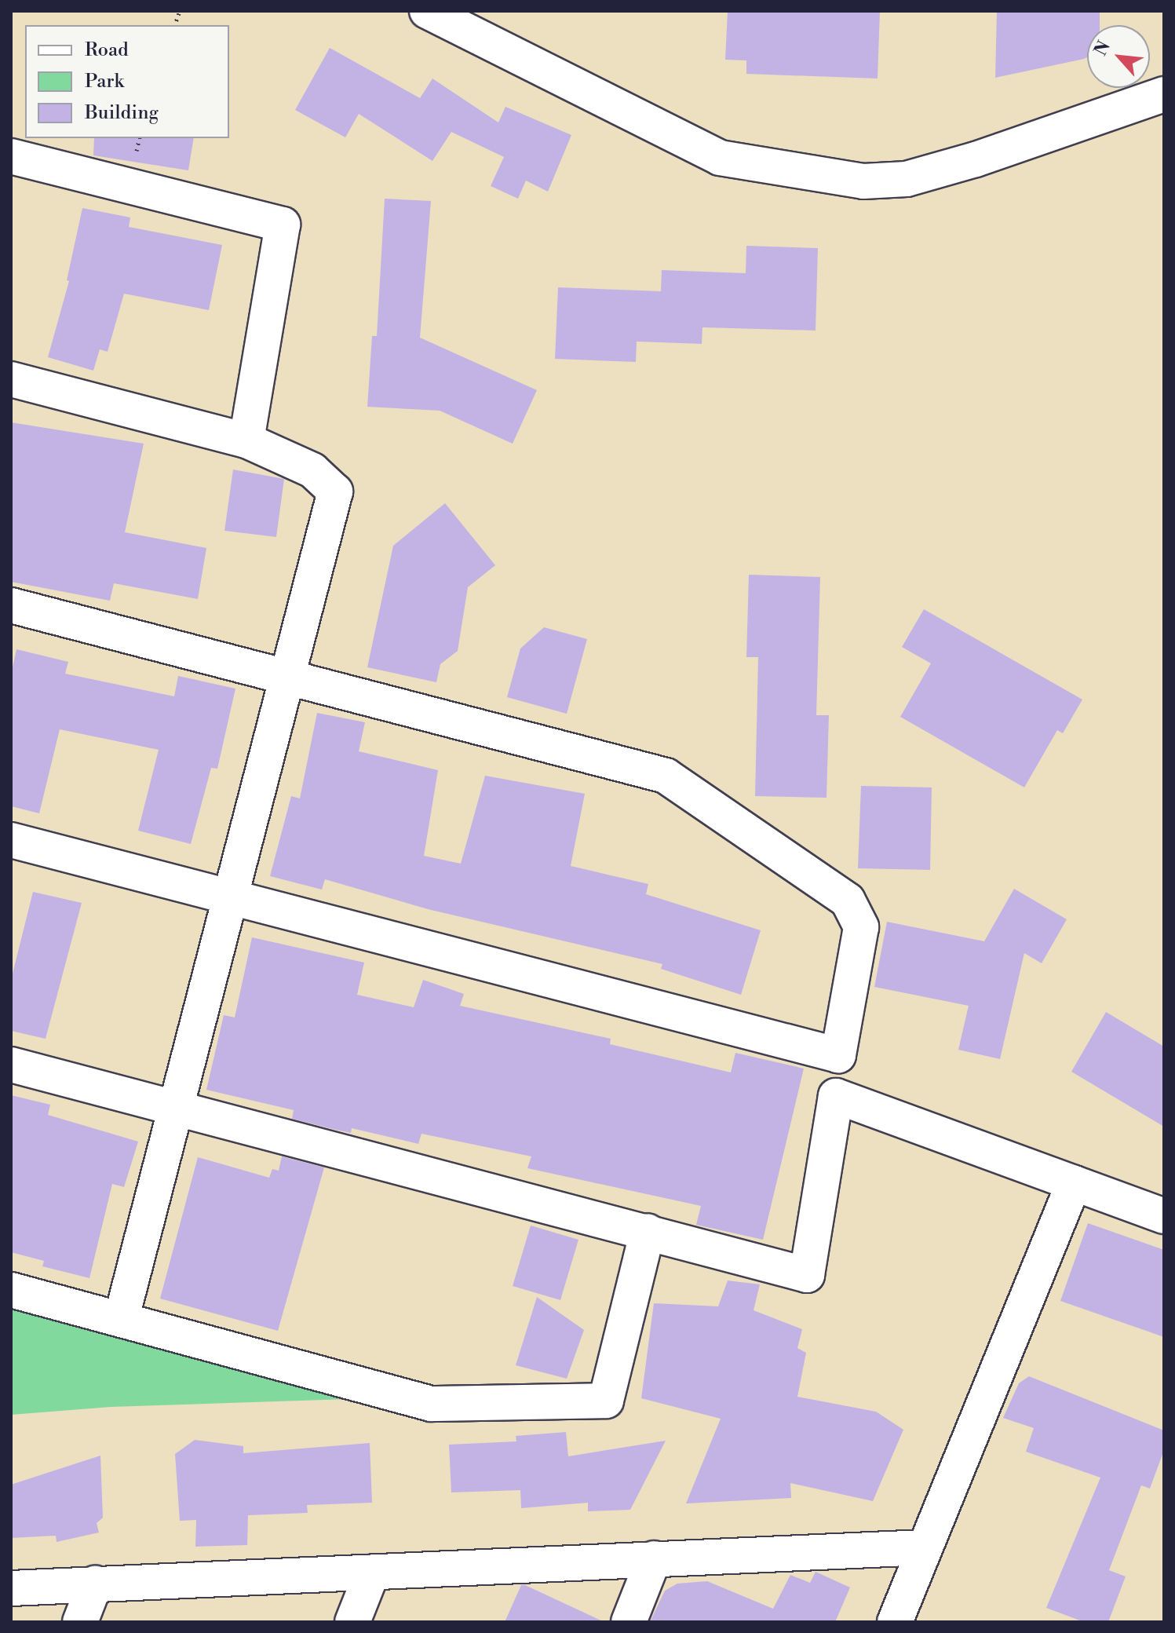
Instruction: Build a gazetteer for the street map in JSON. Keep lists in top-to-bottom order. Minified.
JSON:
{"legend":["Road","Park","Building"],"north":"top left"}
